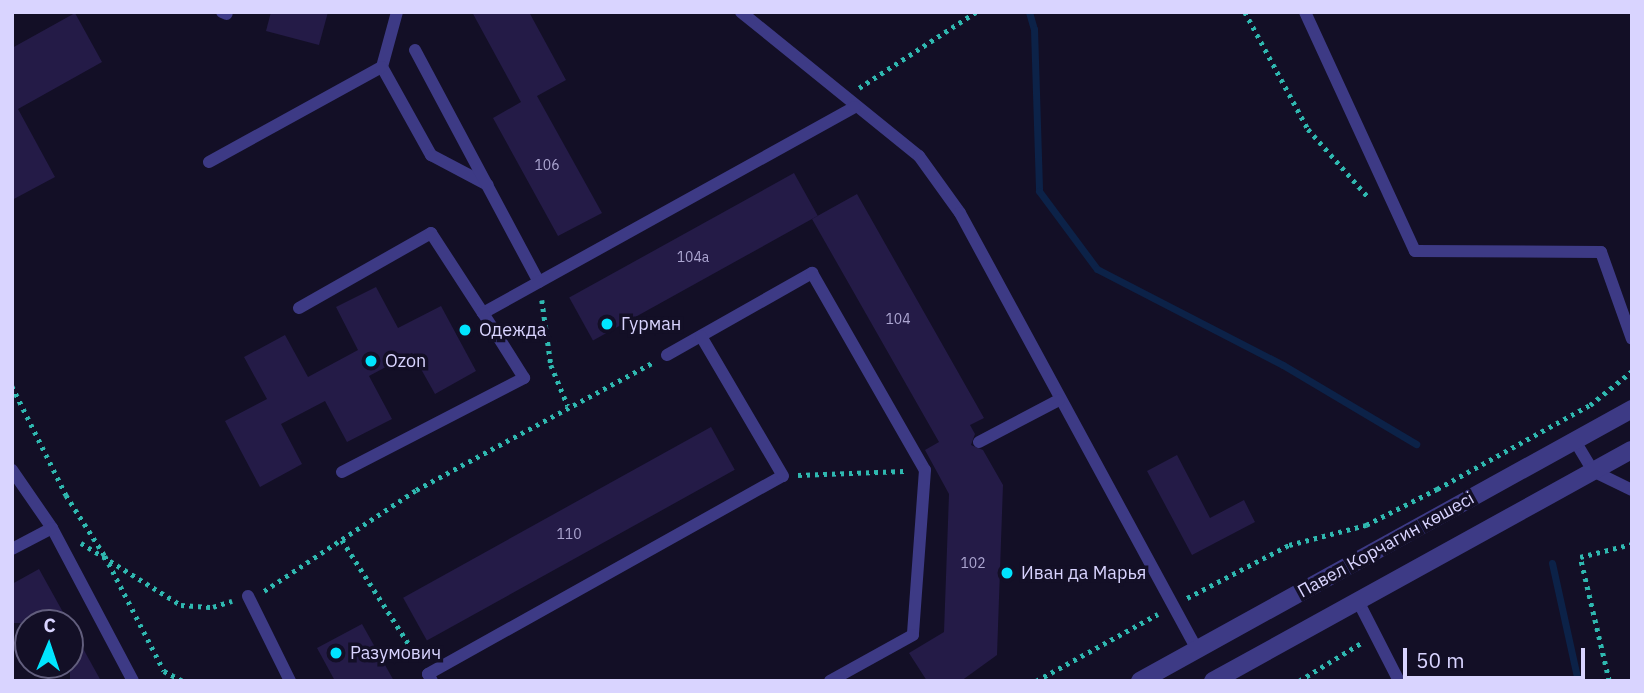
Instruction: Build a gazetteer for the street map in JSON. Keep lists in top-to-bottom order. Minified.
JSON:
{"streets":{"street":["Павел Корчагин көшесі"]},"places":["Гурман","Одежда","Ozon","Иван да Марья","Разумович"],"house_numbers":["106","104а","104","110","102"],"scale_bar":"50 m","north":"top"}
